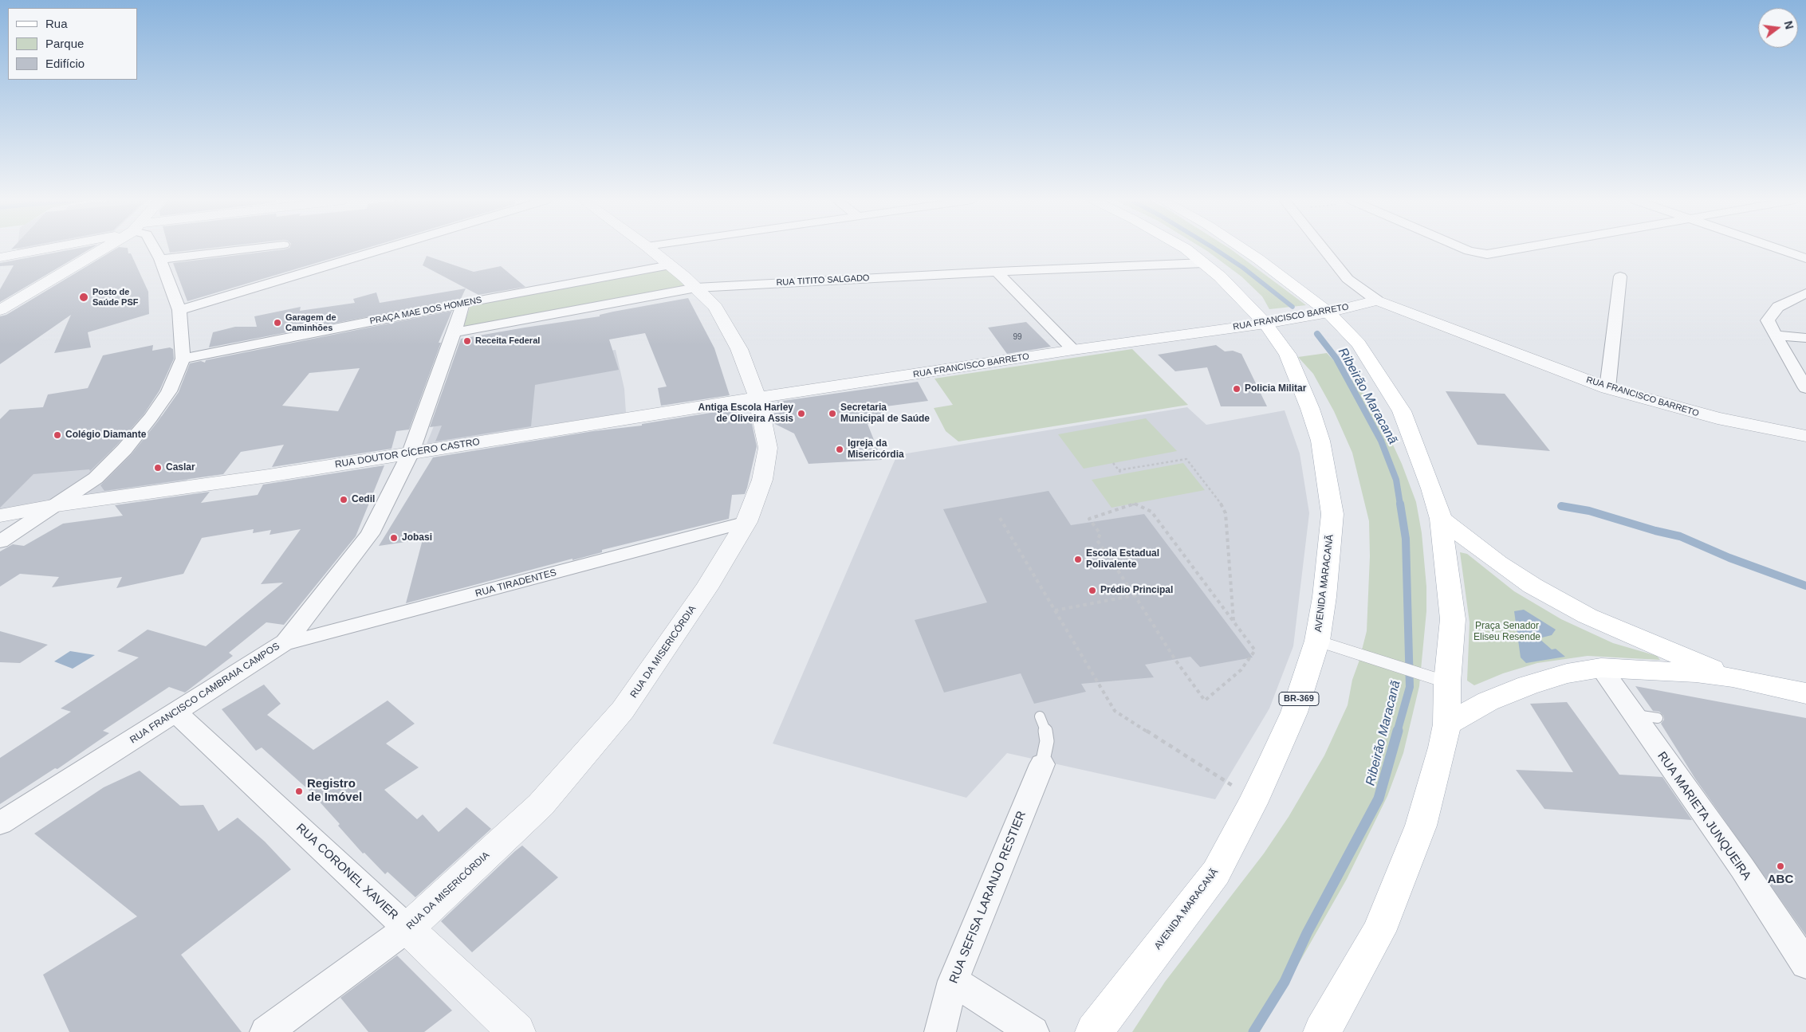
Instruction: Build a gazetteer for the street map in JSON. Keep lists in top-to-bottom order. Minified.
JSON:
{"streets":{"main road":["AVENIDA MARACANÃ","BR-369"],"street":["RUA TITITO SALGADO","PRAÇA MAE DOS HOMENS","RUA FRANCISCO BARRETO","RUA DOUTOR CÍCERO CASTRO","RUA TIRADENTES","RUA DA MISERICÓRDIA","RUA FRANCISCO CAMBRAIA CAMPOS","RUA MARIETA JUNQUEIRA","RUA CORONEL XAVIER","RUA SEFISA LARANJO RESTIER"]},"crossings":[["RUA TITITO SALGADO","AVENIDA MARACANÃ"],["RUA TITITO SALGADO","RUA DA MISERICÓRDIA"],["PRAÇA MAE DOS HOMENS","RUA DA MISERICÓRDIA"],["PRAÇA MAE DOS HOMENS","RUA FRANCISCO CAMBRAIA CAMPOS"],["RUA FRANCISCO BARRETO","RUA DOUTOR CÍCERO CASTRO"],["RUA FRANCISCO BARRETO","AVENIDA MARACANÃ"],["RUA FRANCISCO BARRETO","RUA DA MISERICÓRDIA"],["RUA DOUTOR CÍCERO CASTRO","RUA DA MISERICÓRDIA"],["RUA DOUTOR CÍCERO CASTRO","RUA FRANCISCO CAMBRAIA CAMPOS"],["RUA TIRADENTES","RUA DA MISERICÓRDIA"],["RUA TIRADENTES","RUA FRANCISCO CAMBRAIA CAMPOS"],["RUA DA MISERICÓRDIA","RUA CORONEL XAVIER"],["RUA FRANCISCO CAMBRAIA CAMPOS","RUA CORONEL XAVIER"]],"water":["Ribeirão Maracanã"],"parks":["Praça Senador Eliseu Resende"],"places":["Posto de Saúde PSF","Garagem de Caminhões","Receita Federal","Policia Militar","Antiga Escola Harley de Oliveira Assis","Secretaria Municipal de Saúde","Colégio Diamante","Igreja da Misericórdia","Caslar","Cedil","Jobasi","Escola Estadual Polivalente","Prédio Principal","Registro de Imóvel","ABC"],"house_numbers":["99"],"legend":["Rua","Parque","Edifício"],"north":"right"}
